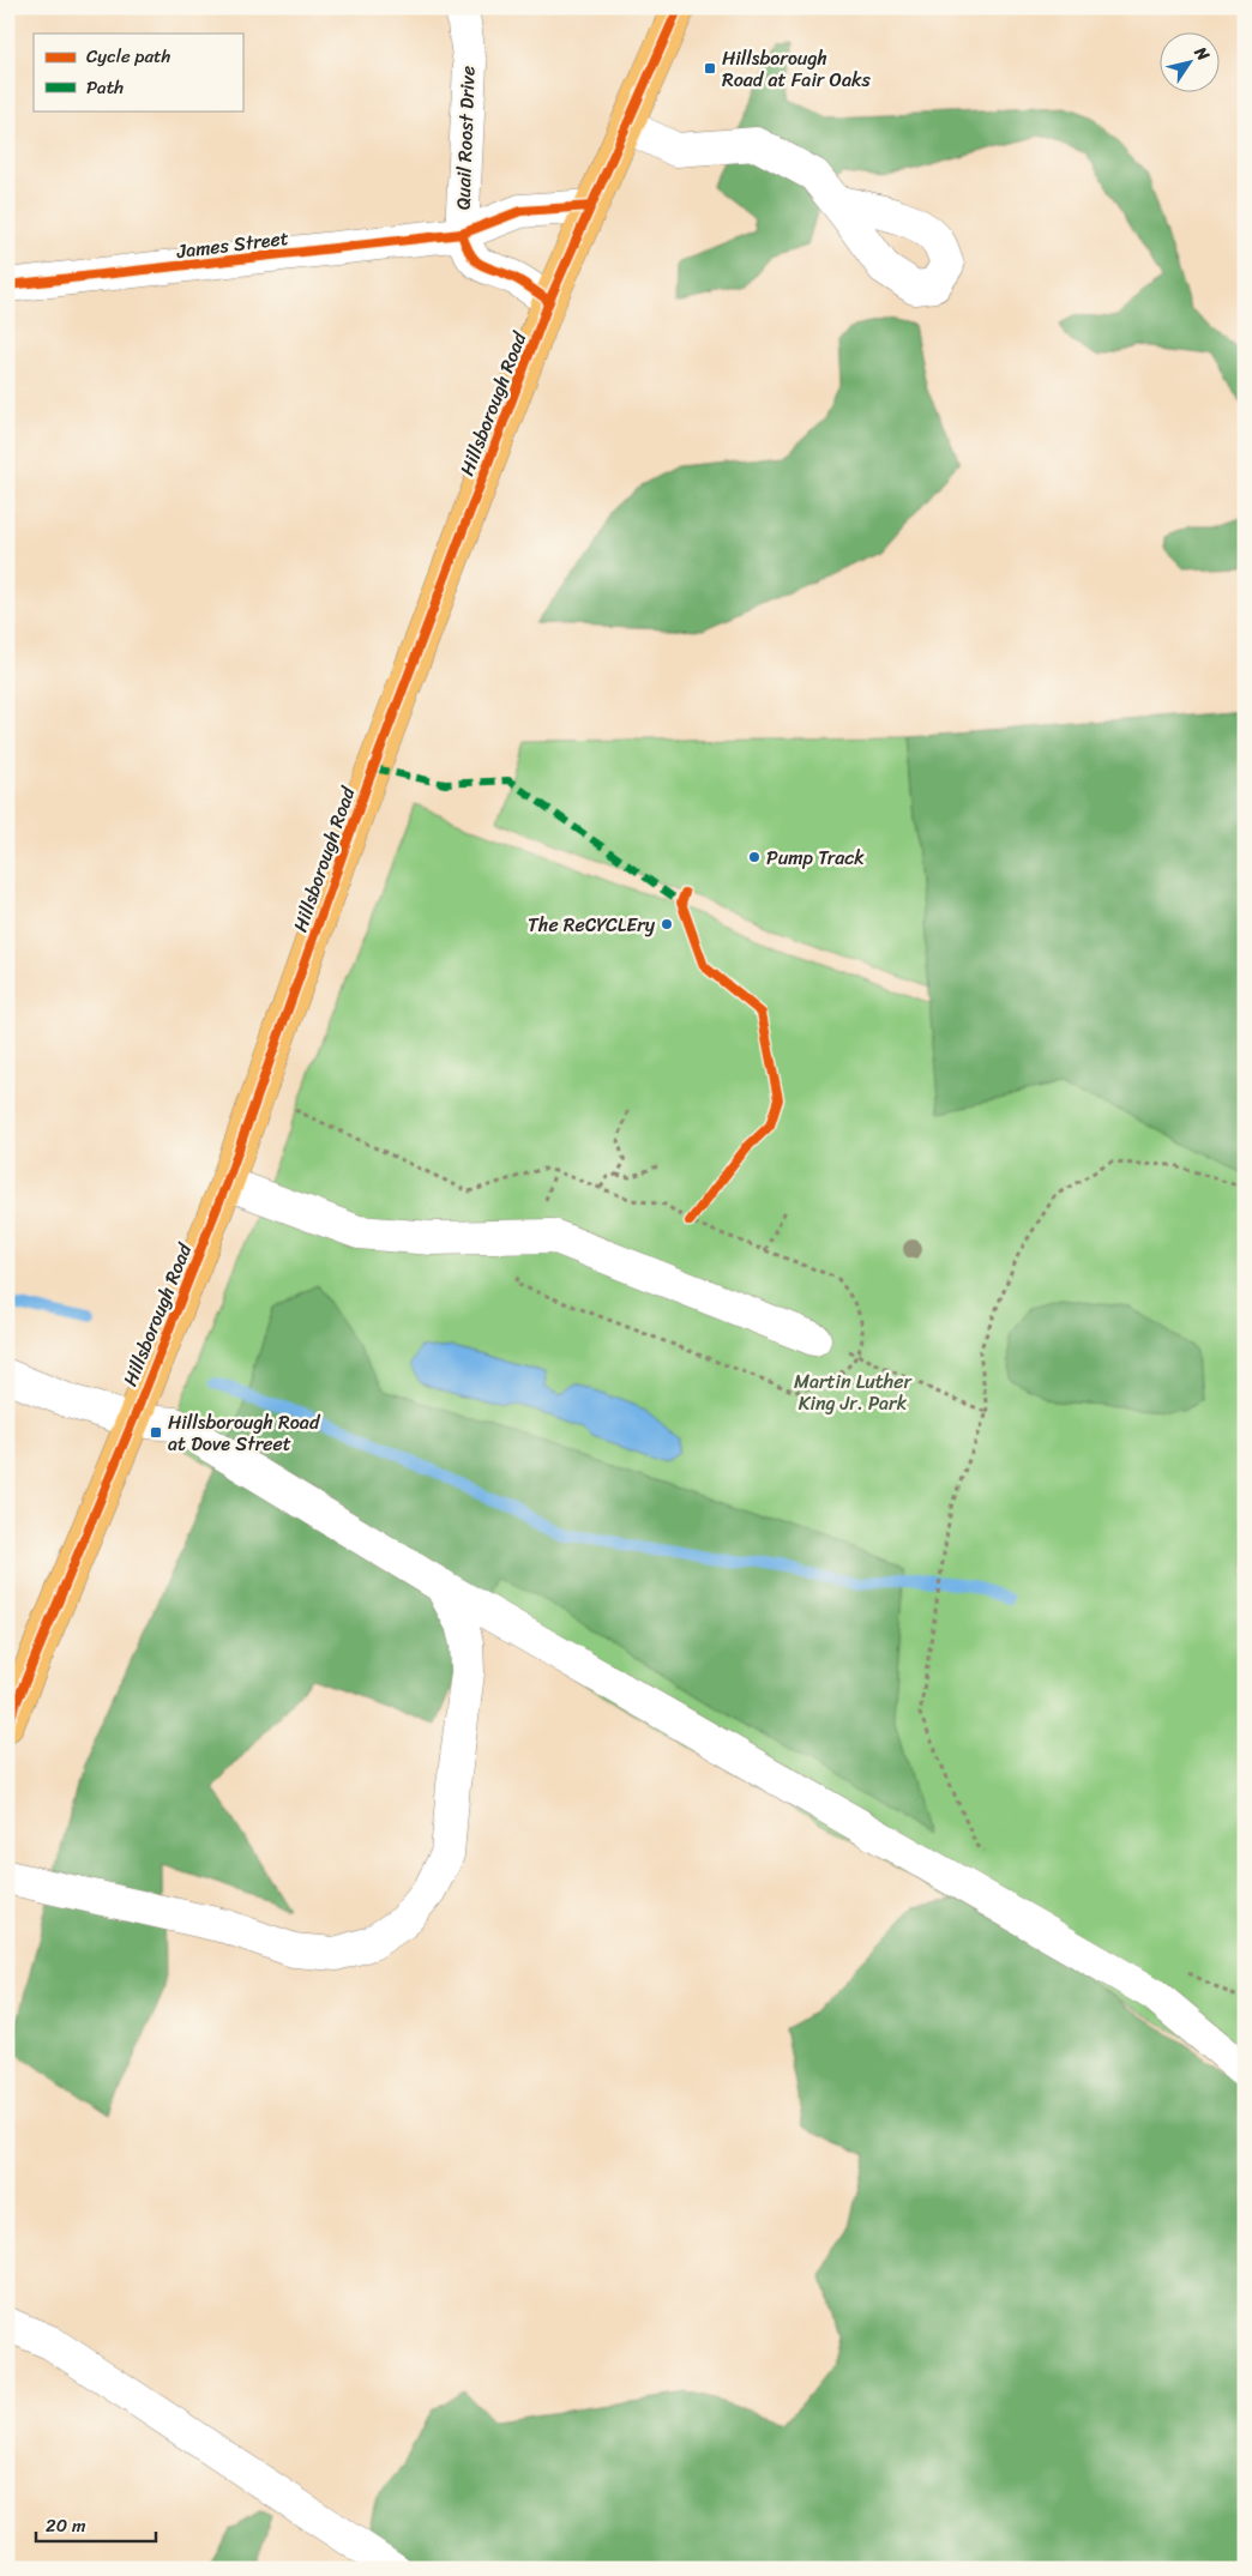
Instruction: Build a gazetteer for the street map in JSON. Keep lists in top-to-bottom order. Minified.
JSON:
{"streets":{"main road":["Hillsborough Road"],"street":["Quail Roost Drive","James Street"]},"crossings":[["Quail Roost Drive","James Street"],["James Street","Hillsborough Road"]],"parks":["Martin Luther King Jr. Park"],"places":{"transit":["Hillsborough Road at Fair Oaks","Hillsborough Road at Dove Street"],"other":["Pump Track","The ReCYCLEry"]},"legend":["Cycle path","Path"],"scale_bar":"20 m","north":"top right"}
